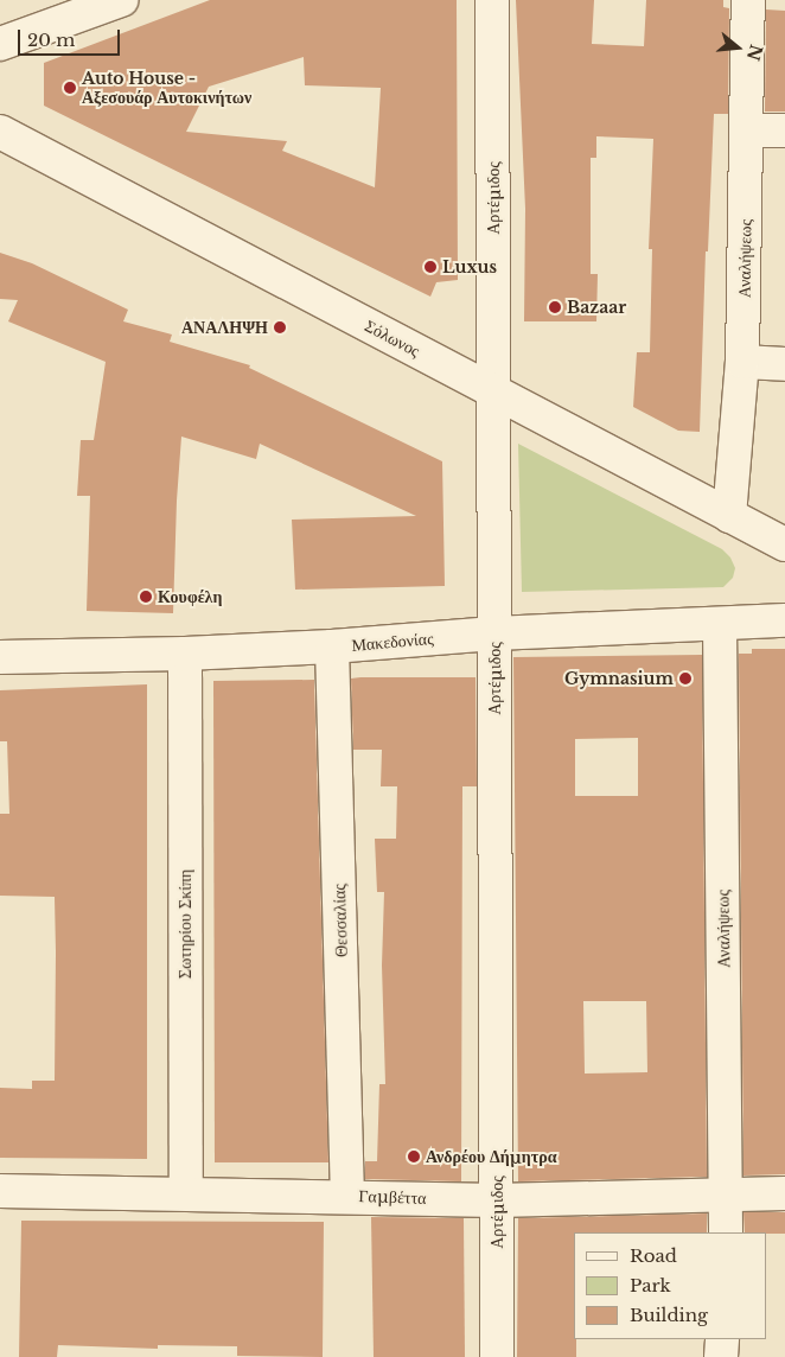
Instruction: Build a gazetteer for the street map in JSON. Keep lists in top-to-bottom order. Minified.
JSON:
{"streets":{"street":["Αρτέμιδος","Αναλήψεως","Σόλωνος","Μακεδονίας","Θεσσαλίας","Σωτηρίου Σκίπη","Γαμβέττα"]},"crossings":[["Αρτέμιδος","Σόλωνος"],["Αρτέμιδος","Μακεδονίας"],["Αρτέμιδος","Γαμβέττα"],["Αναλήψεως","Σόλωνος"],["Αναλήψεως","Μακεδονίας"],["Αναλήψεως","Γαμβέττα"],["Μακεδονίας","Θεσσαλίας"],["Μακεδονίας","Σωτηρίου Σκίπη"],["Θεσσαλίας","Γαμβέττα"],["Σωτηρίου Σκίπη","Γαμβέττα"]],"places":["Auto House - Αξεσουάρ Αυτοκινήτων","Luxus","Bazaar","ΑΝΑΛΗΨΗ","Κουφέλη","Gymnasium","Ανδρέου Δήμητρα"],"legend":["Road","Park","Building"],"scale_bar":"20 m","north":"right"}
